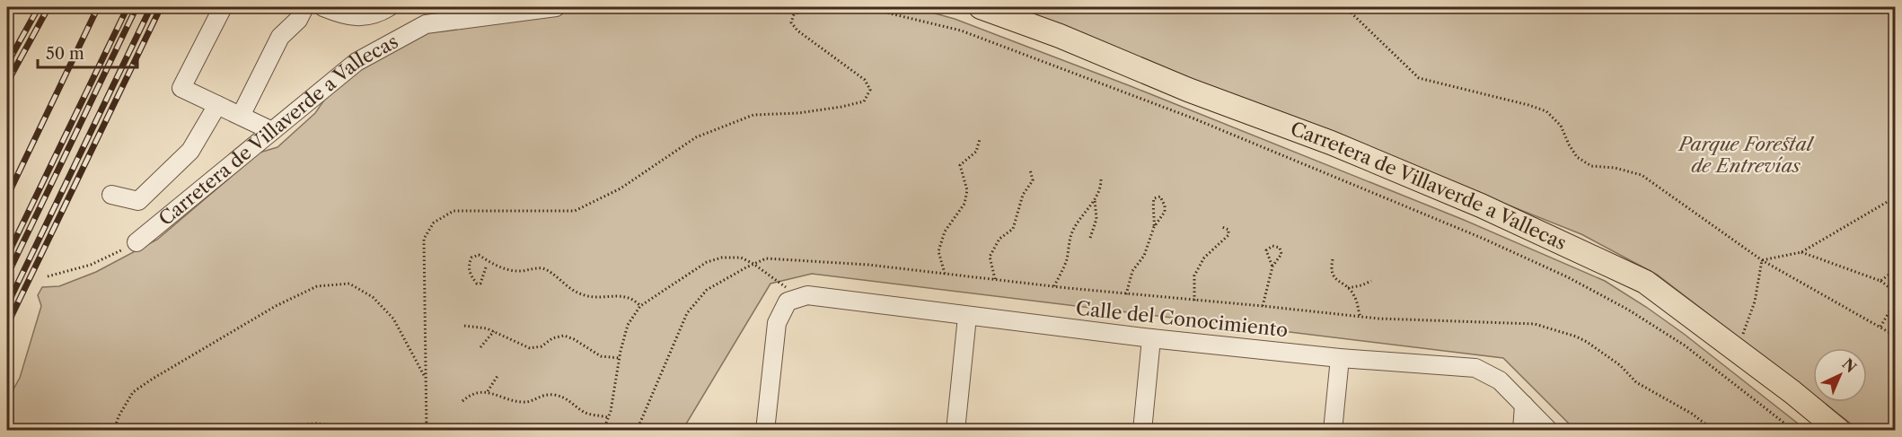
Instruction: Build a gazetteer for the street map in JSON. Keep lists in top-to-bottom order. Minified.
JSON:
{"streets":{"main road":["Carretera de Villaverde a Vallecas"],"street":["Calle del Conocimiento"]},"parks":["Parque Forestal de Entrevías"],"scale_bar":"50 m","north":"top right"}
